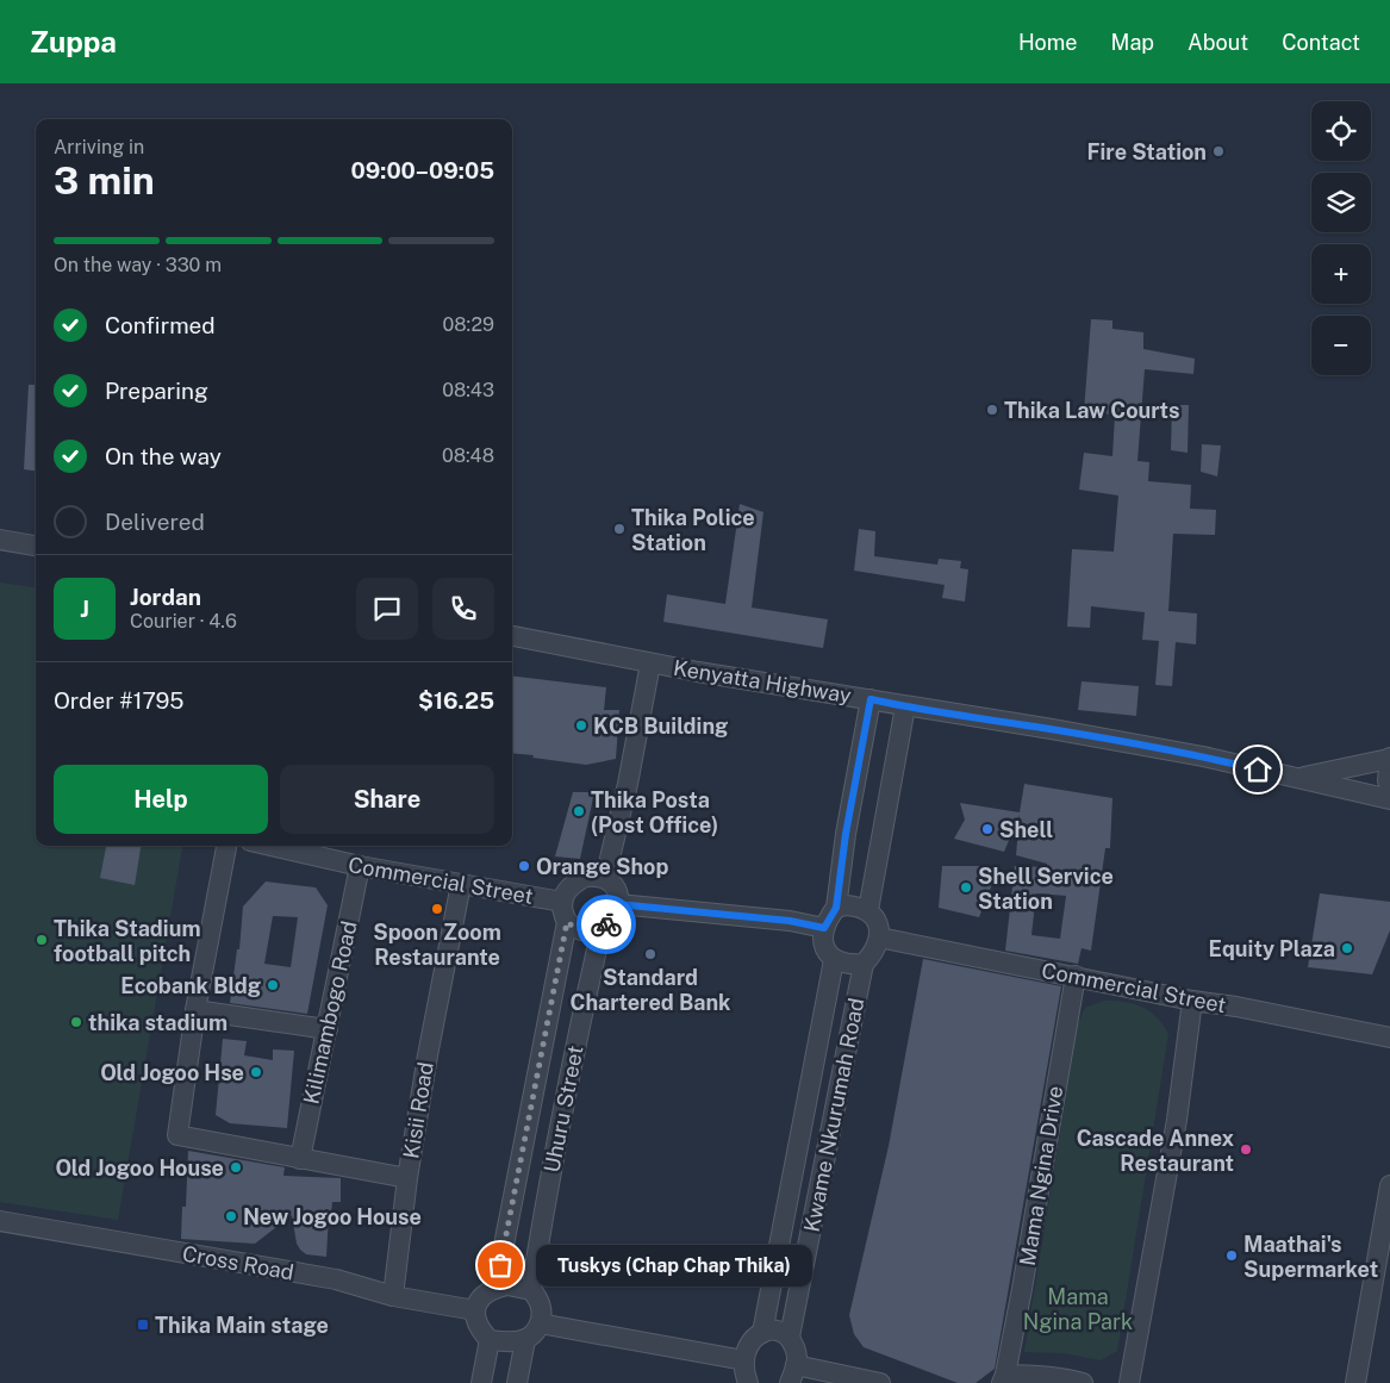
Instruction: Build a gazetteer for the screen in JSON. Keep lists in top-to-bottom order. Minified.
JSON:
{"streets":{"street":["Kenyatta Highway","Commercial Street","Kilimambogo Road","Uhuru Street","Kisii Road","Kwame Nkurumah Road","Mama Ngina Drive","Cross Road"]},"crossings":[["Commercial Street","Kilimambogo Road"],["Commercial Street","Uhuru Street"],["Commercial Street","Kisii Road"],["Commercial Street","Kwame Nkurumah Road"],["Commercial Street","Mama Ngina Drive"],["Kilimambogo Road","Kisii Road"],["Uhuru Street","Cross Road"]],"parks":["Mama Ngina Park"],"places":{"other":["Fire Station","Thika Law Courts","Thika Police Station","KCB Building","Thika Posta (Post Office)","Shell","Orange Shop","Shell Service Station","Spoon Zoom Restaurante","Thika Stadium football pitch","Equity Plaza","Standard Chartered Bank","Ecobank Bldg","thika stadium","Old Jogoo Hse","Cascade Annex Restaurant","Old Jogoo House","New Jogoo House","Maathai's Supermarket","Tuskys (Chap Chap Thika)"],"transit":["Thika Main stage"]},"page":{"header":"Zuppa","nav":["Home","Map","About","Contact"],"map_buttons":["+","−"],"heading":["3 min","Arriving in","09:00–09:05"],"panel":["Jordan","Courier · 4.6","Order #1795","$16.25"],"bar":"On the way · 330 m","list":[["Confirmed","08:29"],["Preparing","08:43"],["On the way","08:48"],"Delivered"],"round":"J","buttons":["Help","Share"],"bubble":"Tuskys (Chap Chap Thika)"}}
